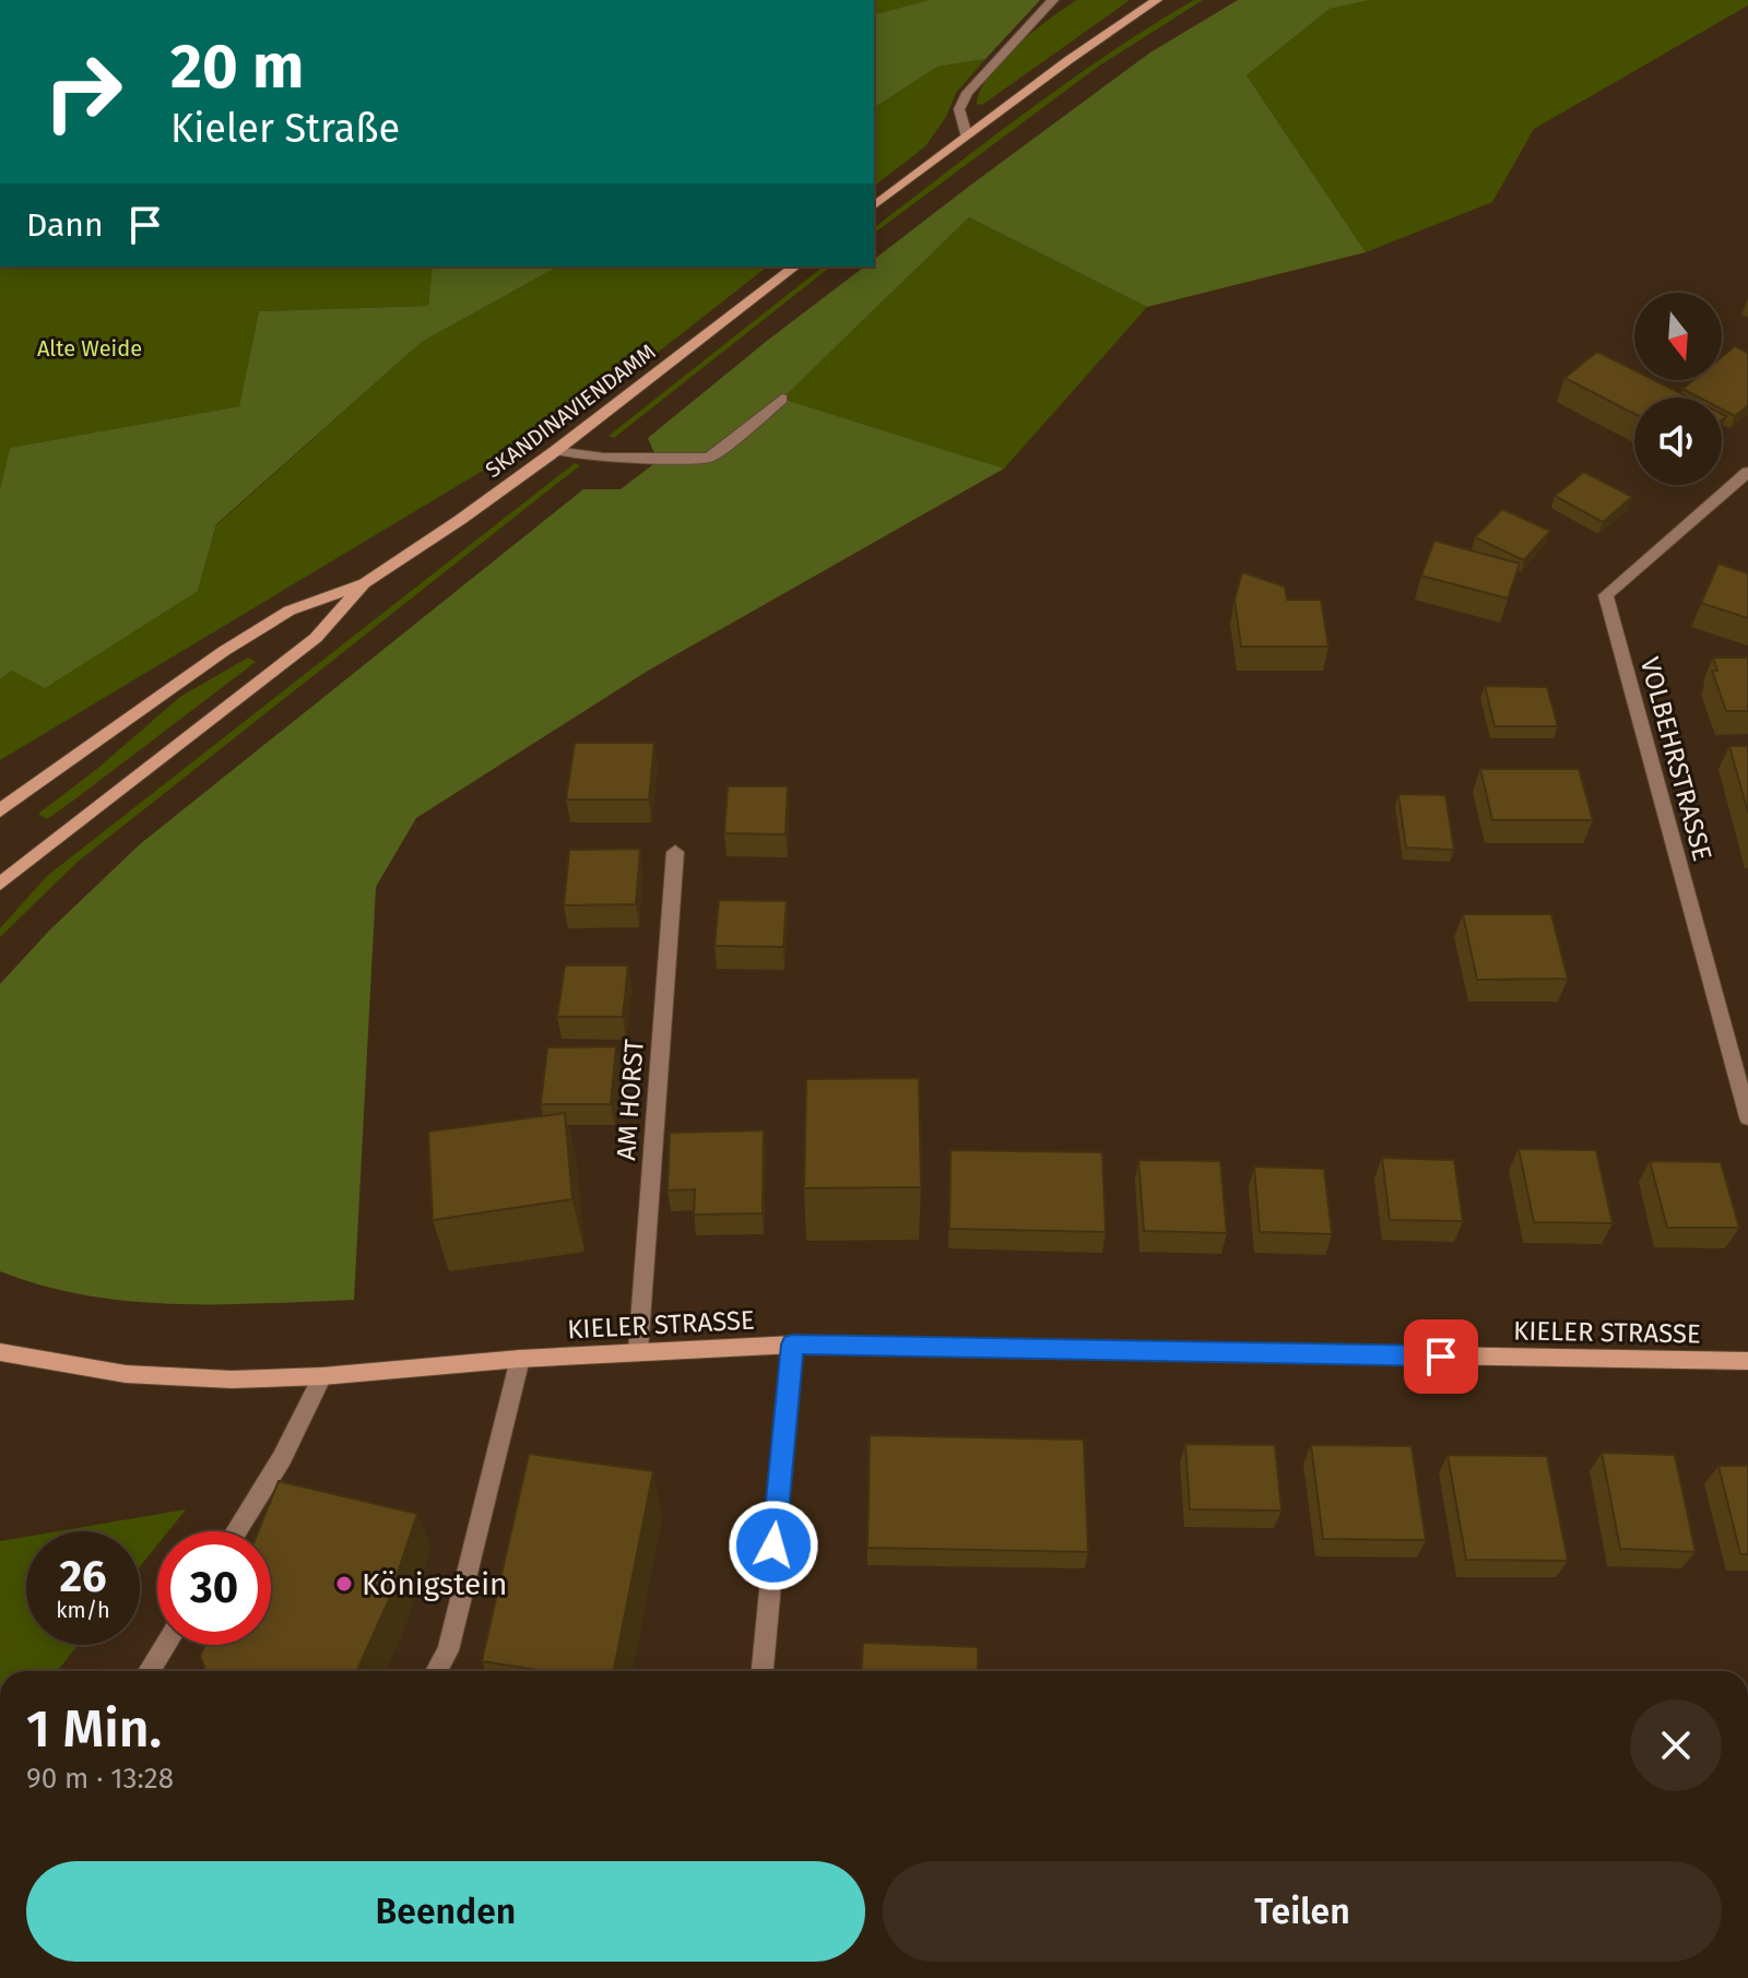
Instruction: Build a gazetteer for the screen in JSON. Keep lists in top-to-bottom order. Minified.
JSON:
{"streets":{"main road":["SKANDINAVIENDAMM","KIELER STRASSE"],"street":["VOLBEHRSTRASSE","AM HORST"]},"crossings":[["AM HORST","KIELER STRASSE"]],"parks":["Alte Weide"],"places":["Königstein"],"north":"bottom","page":{"turn":["20 m","Kieler Straße"],"then":"Dann","speed":"26 km/h","limit":"30","heading":["1 Min.","90 m · 13:28"],"buttons":["Beenden","Teilen"]}}
